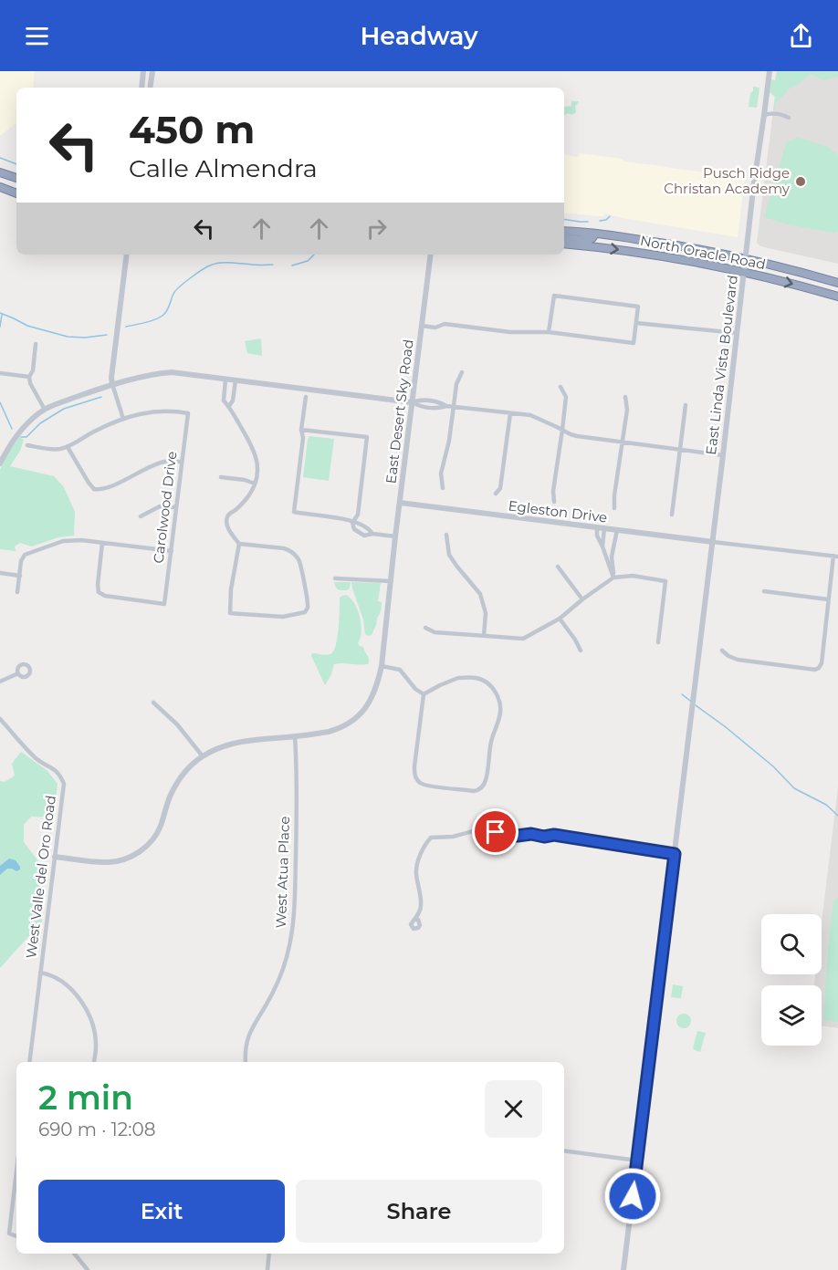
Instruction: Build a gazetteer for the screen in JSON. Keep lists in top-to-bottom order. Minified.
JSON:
{"streets":{"highway":["North Oracle Road"],"street":["East Linda Vista Boulevard","East Desert Sky Road","Carolwood Drive","Egleston Drive","West Atua Place","West Valle del Oro Road"]},"crossings":[["North Oracle Road","East Linda Vista Boulevard"],["East Linda Vista Boulevard","Egleston Drive"],["East Desert Sky Road","Egleston Drive"],["East Desert Sky Road","West Atua Place"],["East Desert Sky Road","West Valle del Oro Road"]],"places":["Pusch Ridge Christan Academy"],"page":{"header":"Headway","turn":["450 m","Calle Almendra"],"heading":["2 min","690 m · 12:08"],"buttons":["Exit","Share"]}}
